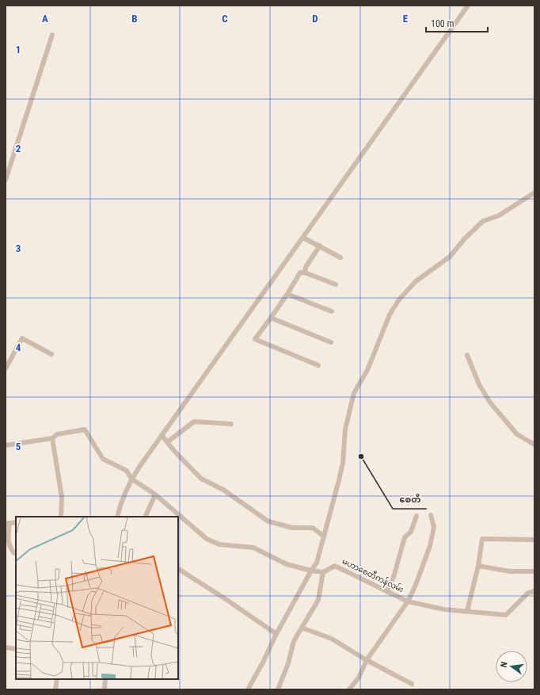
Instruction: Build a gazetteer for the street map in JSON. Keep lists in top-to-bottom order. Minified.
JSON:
{"streets":{"street":["မဟာစေတီကန်လမ်း"]},"places":["စေတီ"],"scale_bar":"100 m","north":"left","grid":{"columns":["A","B","C","D","E"],"rows":["1","2","3","4","5"]}}
